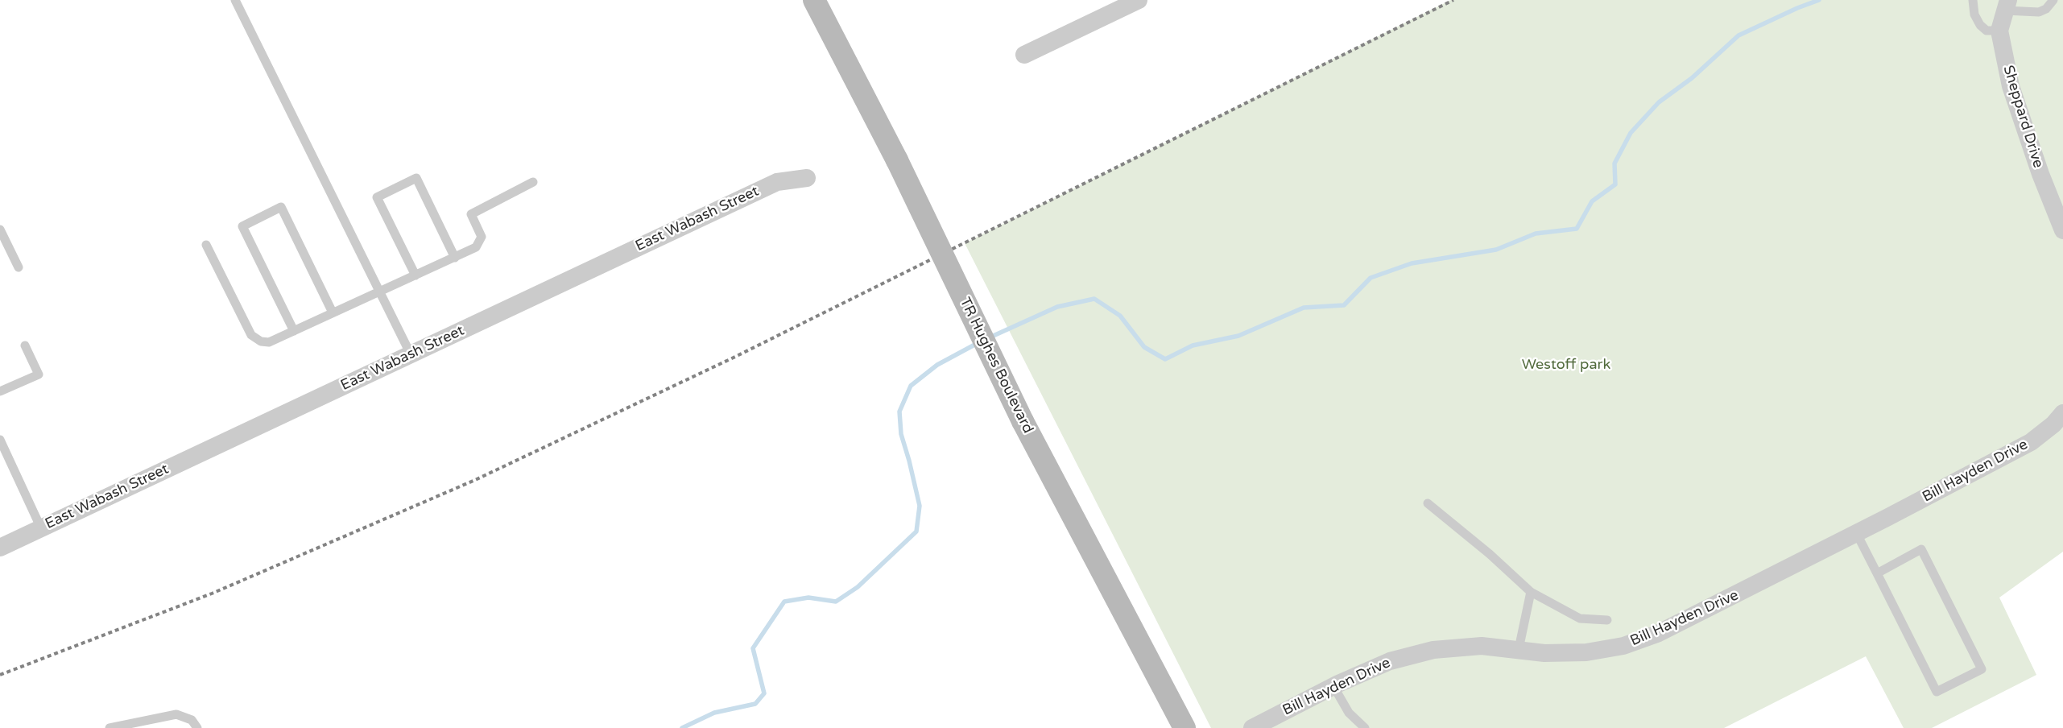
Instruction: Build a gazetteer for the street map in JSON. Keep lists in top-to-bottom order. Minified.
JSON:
{"streets":{"main road":["TR Hughes Boulevard"],"street":["Sheppard Drive","East Wabash Street","Bill Hayden Drive"]},"parks":["Westoff park"]}
